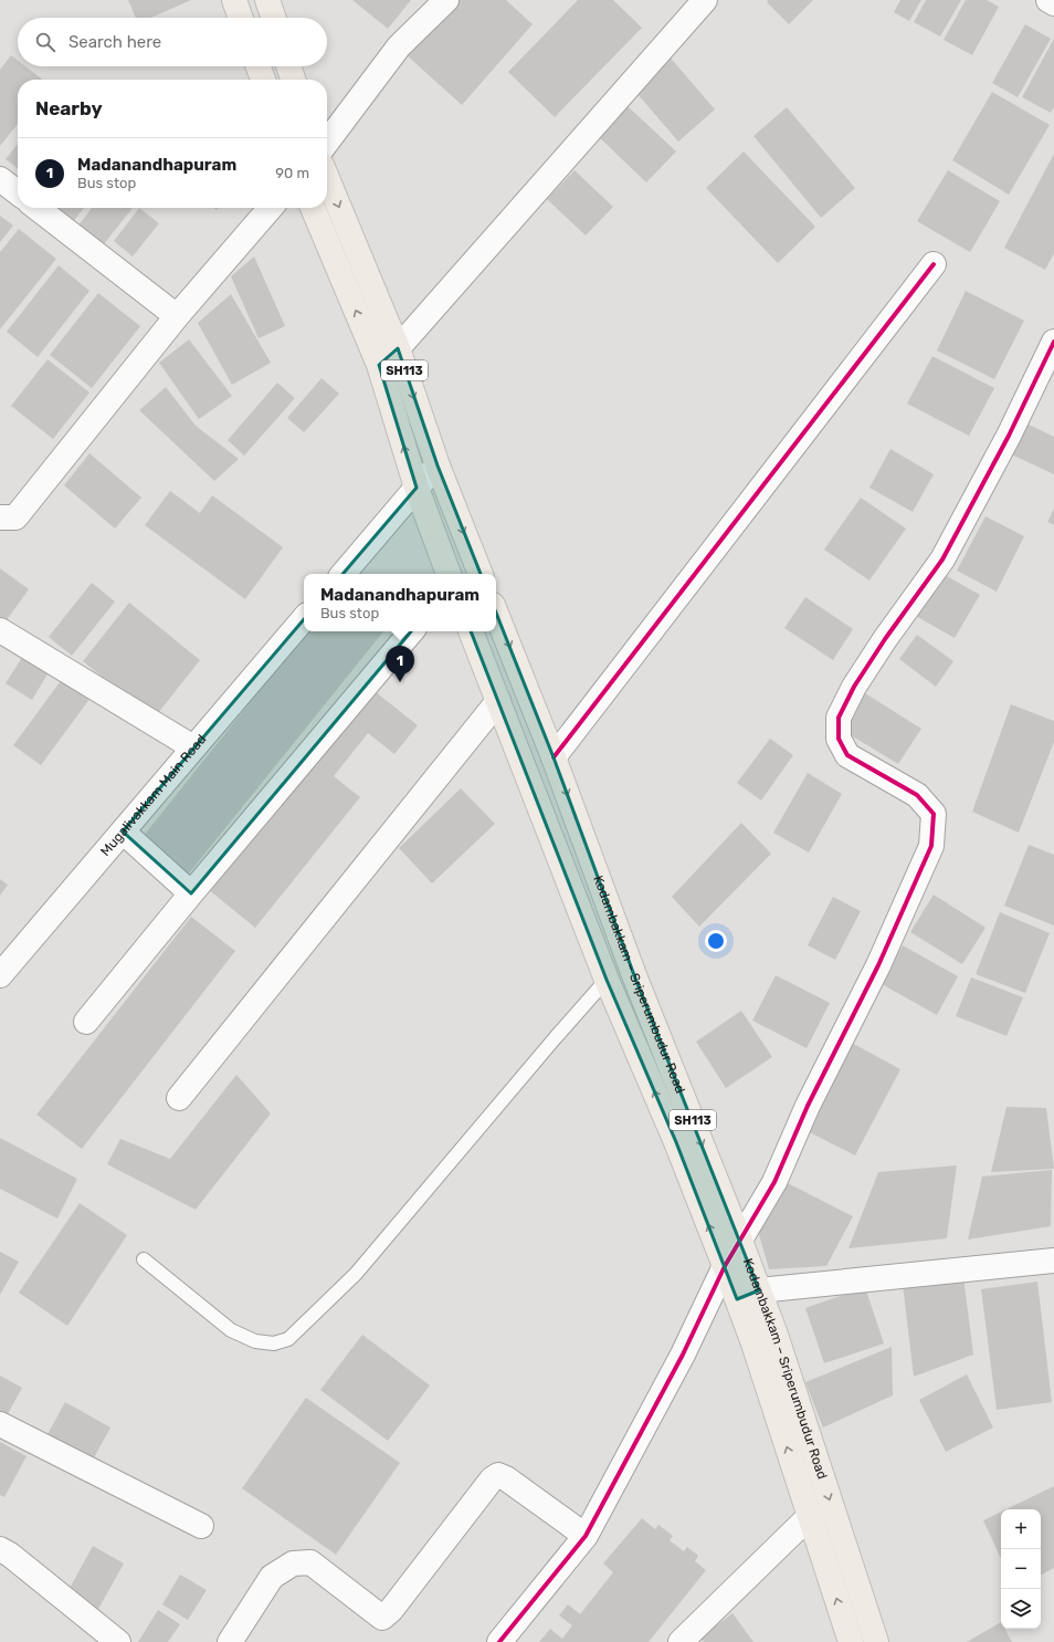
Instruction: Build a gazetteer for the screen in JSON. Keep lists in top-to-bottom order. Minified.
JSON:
{"streets":{"main road":["SH113","Kodambakkam – Sriperumbudur Road"],"street":["Mugalivakkam Main Road"]},"page":{"search":"Search here","heading":"Nearby","list":[{"mark":"1","name":"Madanandhapuram","note":"Bus stop","value":"90 m"}],"popup":["Madanandhapuram","Bus stop"],"pins":"1","map_buttons":["+","−"]}}
